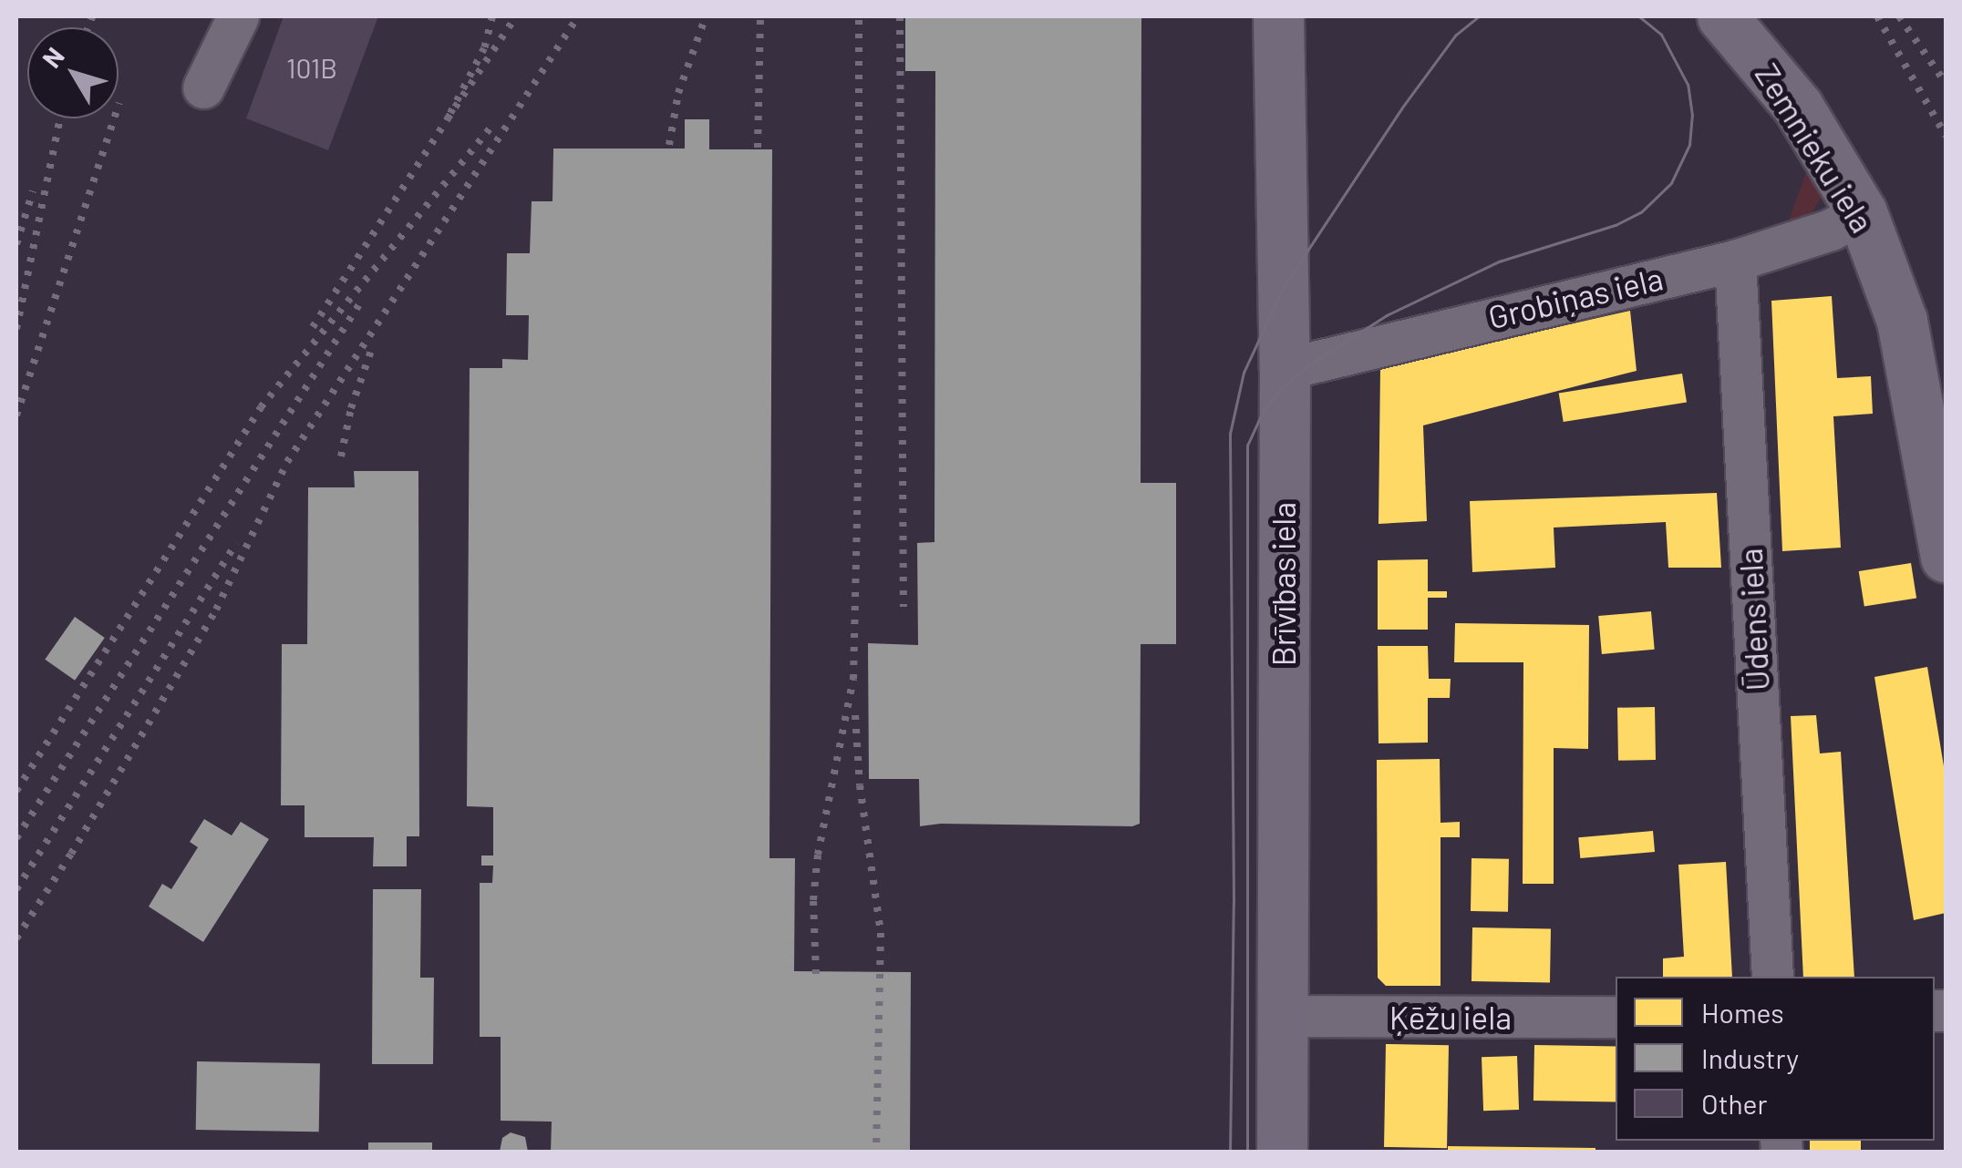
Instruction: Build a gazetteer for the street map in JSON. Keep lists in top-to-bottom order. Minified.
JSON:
{"streets":{"highway":["Zemnieku iela","Brīvības iela"],"street":["Grobiņas iela","Ūdens iela","Ķēžu iela"]},"crossings":[["Zemnieku iela","Grobiņas iela"],["Grobiņas iela","Brīvības iela"],["Grobiņas iela","Ūdens iela"],["Brīvības iela","Ķēžu iela"]],"house_numbers":["101B"],"legend":["Homes","Industry","Other"],"north":"top left"}
